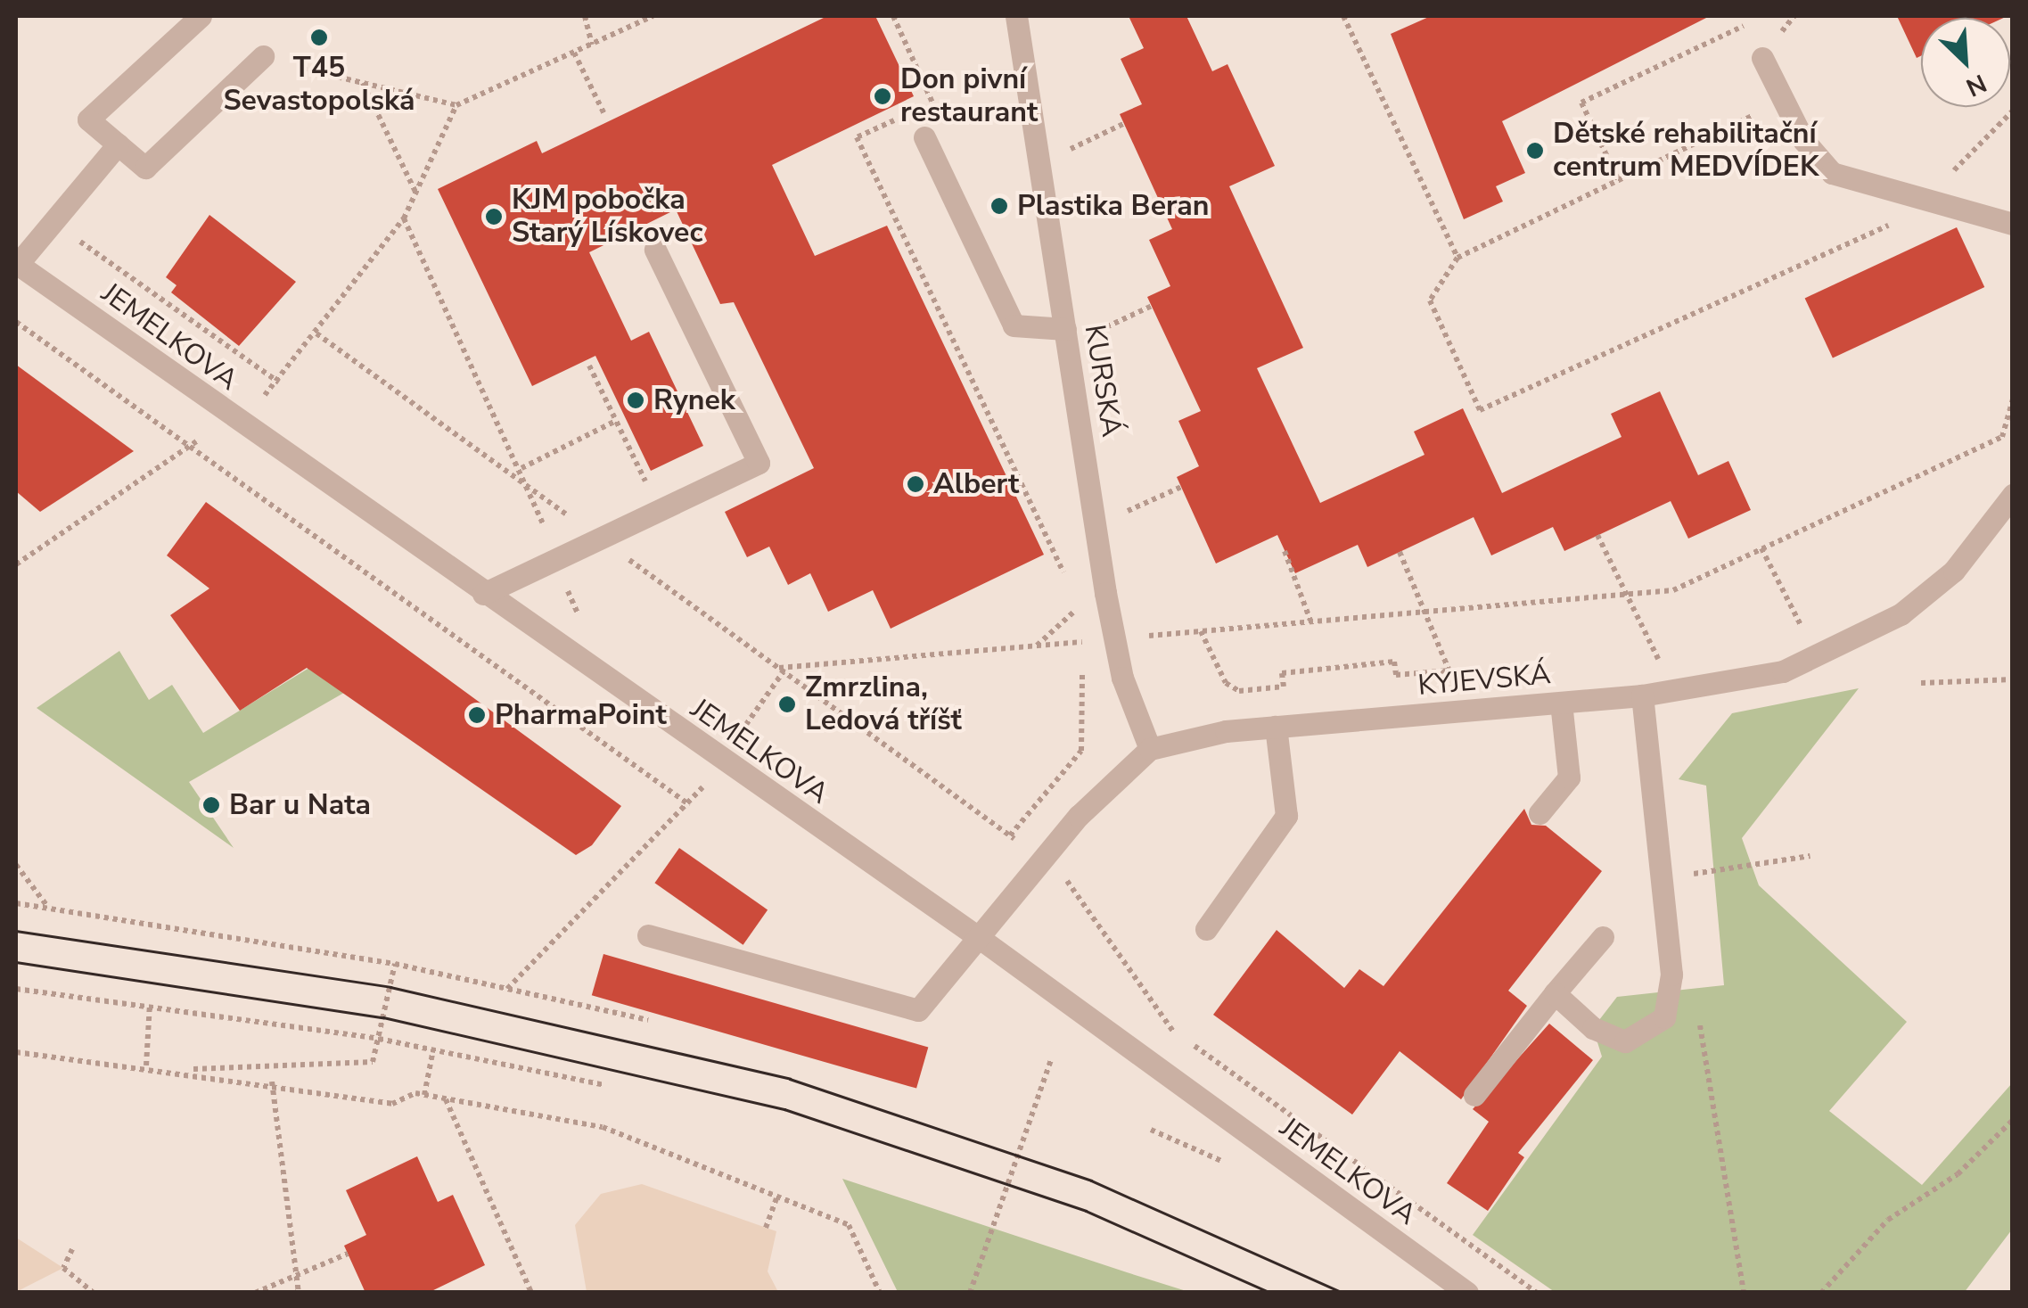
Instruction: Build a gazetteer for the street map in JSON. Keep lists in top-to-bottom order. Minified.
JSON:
{"streets":{"street":["JEMELKOVA","KURSKÁ","KYJEVSKÁ"]},"crossings":[["JEMELKOVA","KYJEVSKÁ"],["KURSKÁ","KYJEVSKÁ"]],"places":["T45 Sevastopolská","Don pivní restaurant","Dětské rehabilitační centrum MEDVÍDEK","Plastika Beran","KJM pobočka Starý Lískovec","Rynek","Albert","Zmrzlina, Ledová tříšť","PharmaPoint","Bar u Nata"],"north":"bottom right"}
